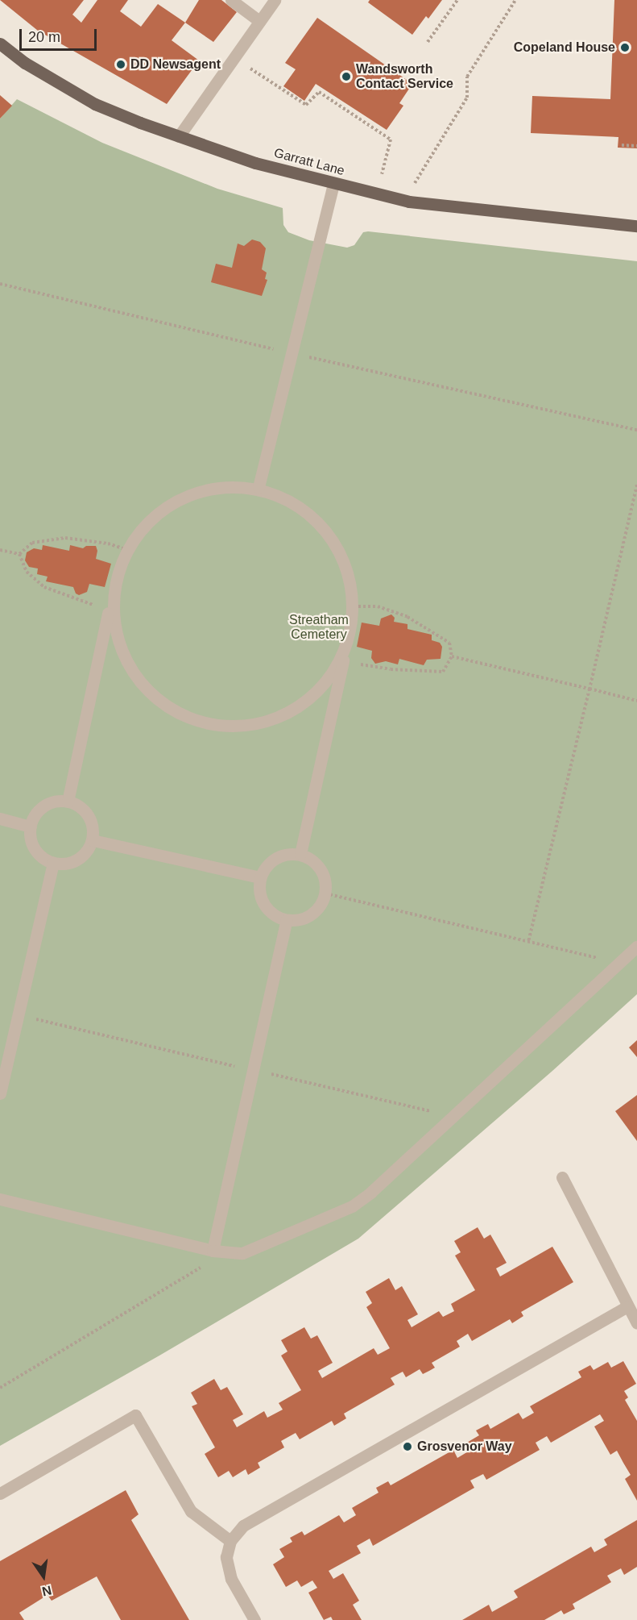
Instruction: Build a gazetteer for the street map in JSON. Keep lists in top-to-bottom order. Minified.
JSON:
{"streets":{"main road":["Garratt Lane"]},"parks":["Streatham Cemetery"],"places":["Copeland House","DD Newsagent","Wandsworth Contact Service","Grosvenor Way"],"scale_bar":"20 m","north":"bottom"}
